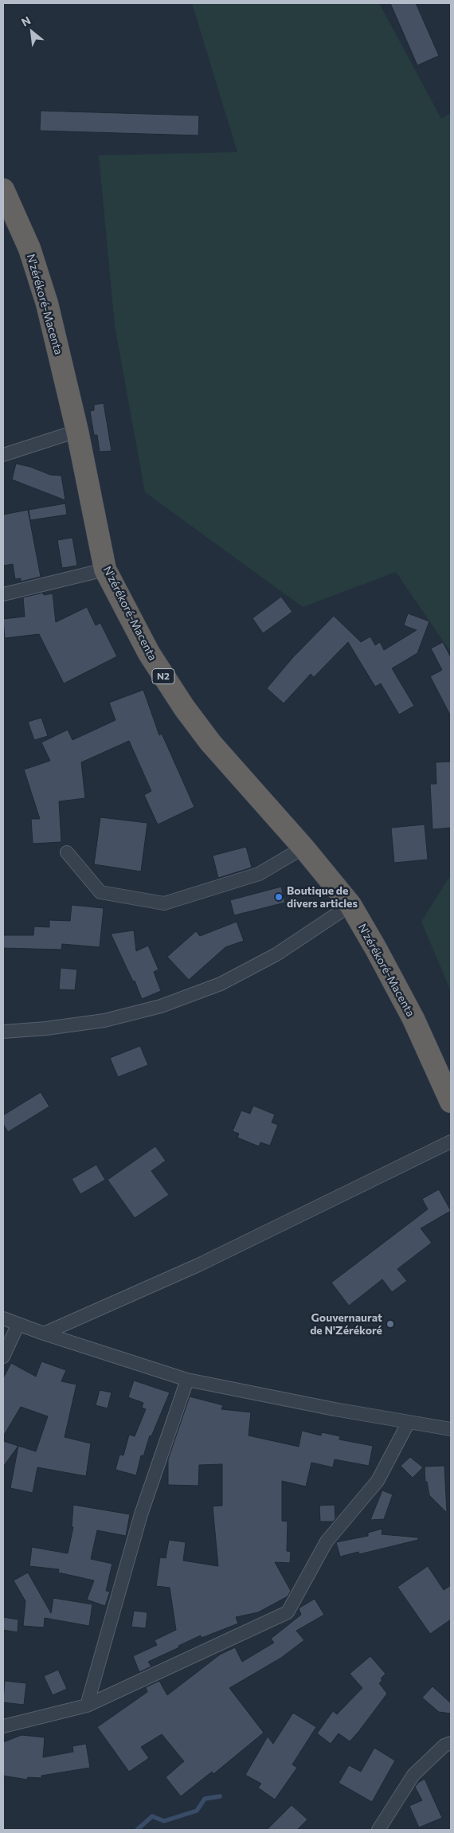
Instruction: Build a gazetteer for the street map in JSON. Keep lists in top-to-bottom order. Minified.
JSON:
{"streets":{"highway":["N'zérékoré-Macenta","N2"]},"places":["Boutique de divers articles","Gouvernaurat de N'Zérékoré"],"north":"top left"}
